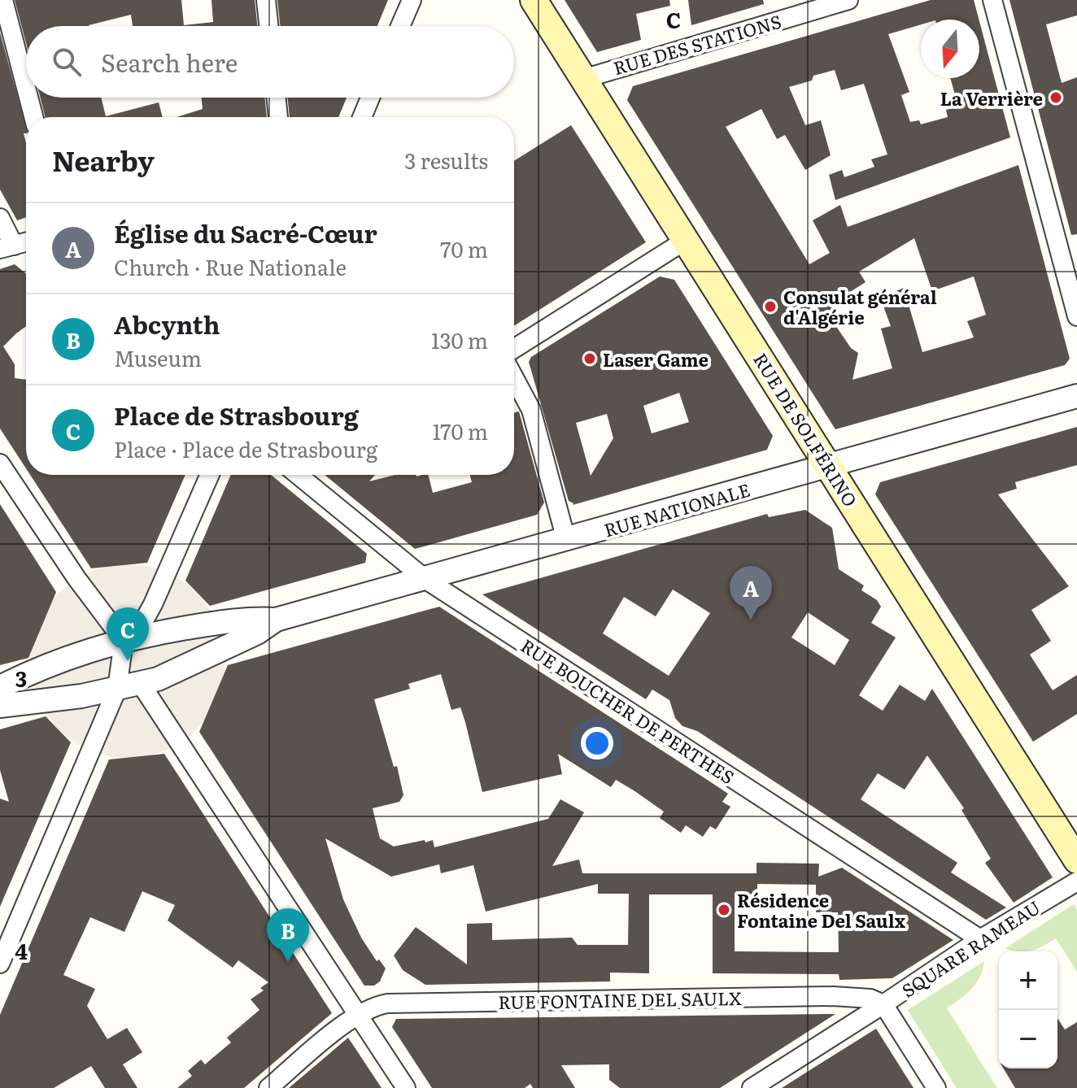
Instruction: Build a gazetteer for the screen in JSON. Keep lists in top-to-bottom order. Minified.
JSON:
{"streets":{"main road":["RUE DE SOLFÉRINO"],"street":["RUE DES STATIONS","RUE NATIONALE","RUE BOUCHER DE PERTHES","SQUARE RAMEAU","RUE FONTAINE DEL SAULX"]},"crossings":[["RUE DES STATIONS","RUE DE SOLFÉRINO"],["RUE DE SOLFÉRINO","RUE NATIONALE"],["RUE NATIONALE","RUE BOUCHER DE PERTHES"],["RUE BOUCHER DE PERTHES","SQUARE RAMEAU"],["SQUARE RAMEAU","RUE FONTAINE DEL SAULX"]],"places":["La Verrière","Consulat général d'Algérie","Laser Game","Résidence Fontaine Del Saulx"],"north":"bottom","page":{"search":"Search here","heading":["Nearby","3 results"],"list":[{"mark":"A","name":"Église du Sacré-Cœur","note":"Church · Rue Nationale","value":"70 m"},{"mark":"B","name":"Abcynth","note":"Museum","value":"130 m"},{"mark":"C","name":"Place de Strasbourg","note":"Place · Place de Strasbourg","value":"170 m"}],"pins":["A","C","B"],"map_buttons":["+","−"]},"grid":{"columns":["C"],"rows":["3","4"]}}
